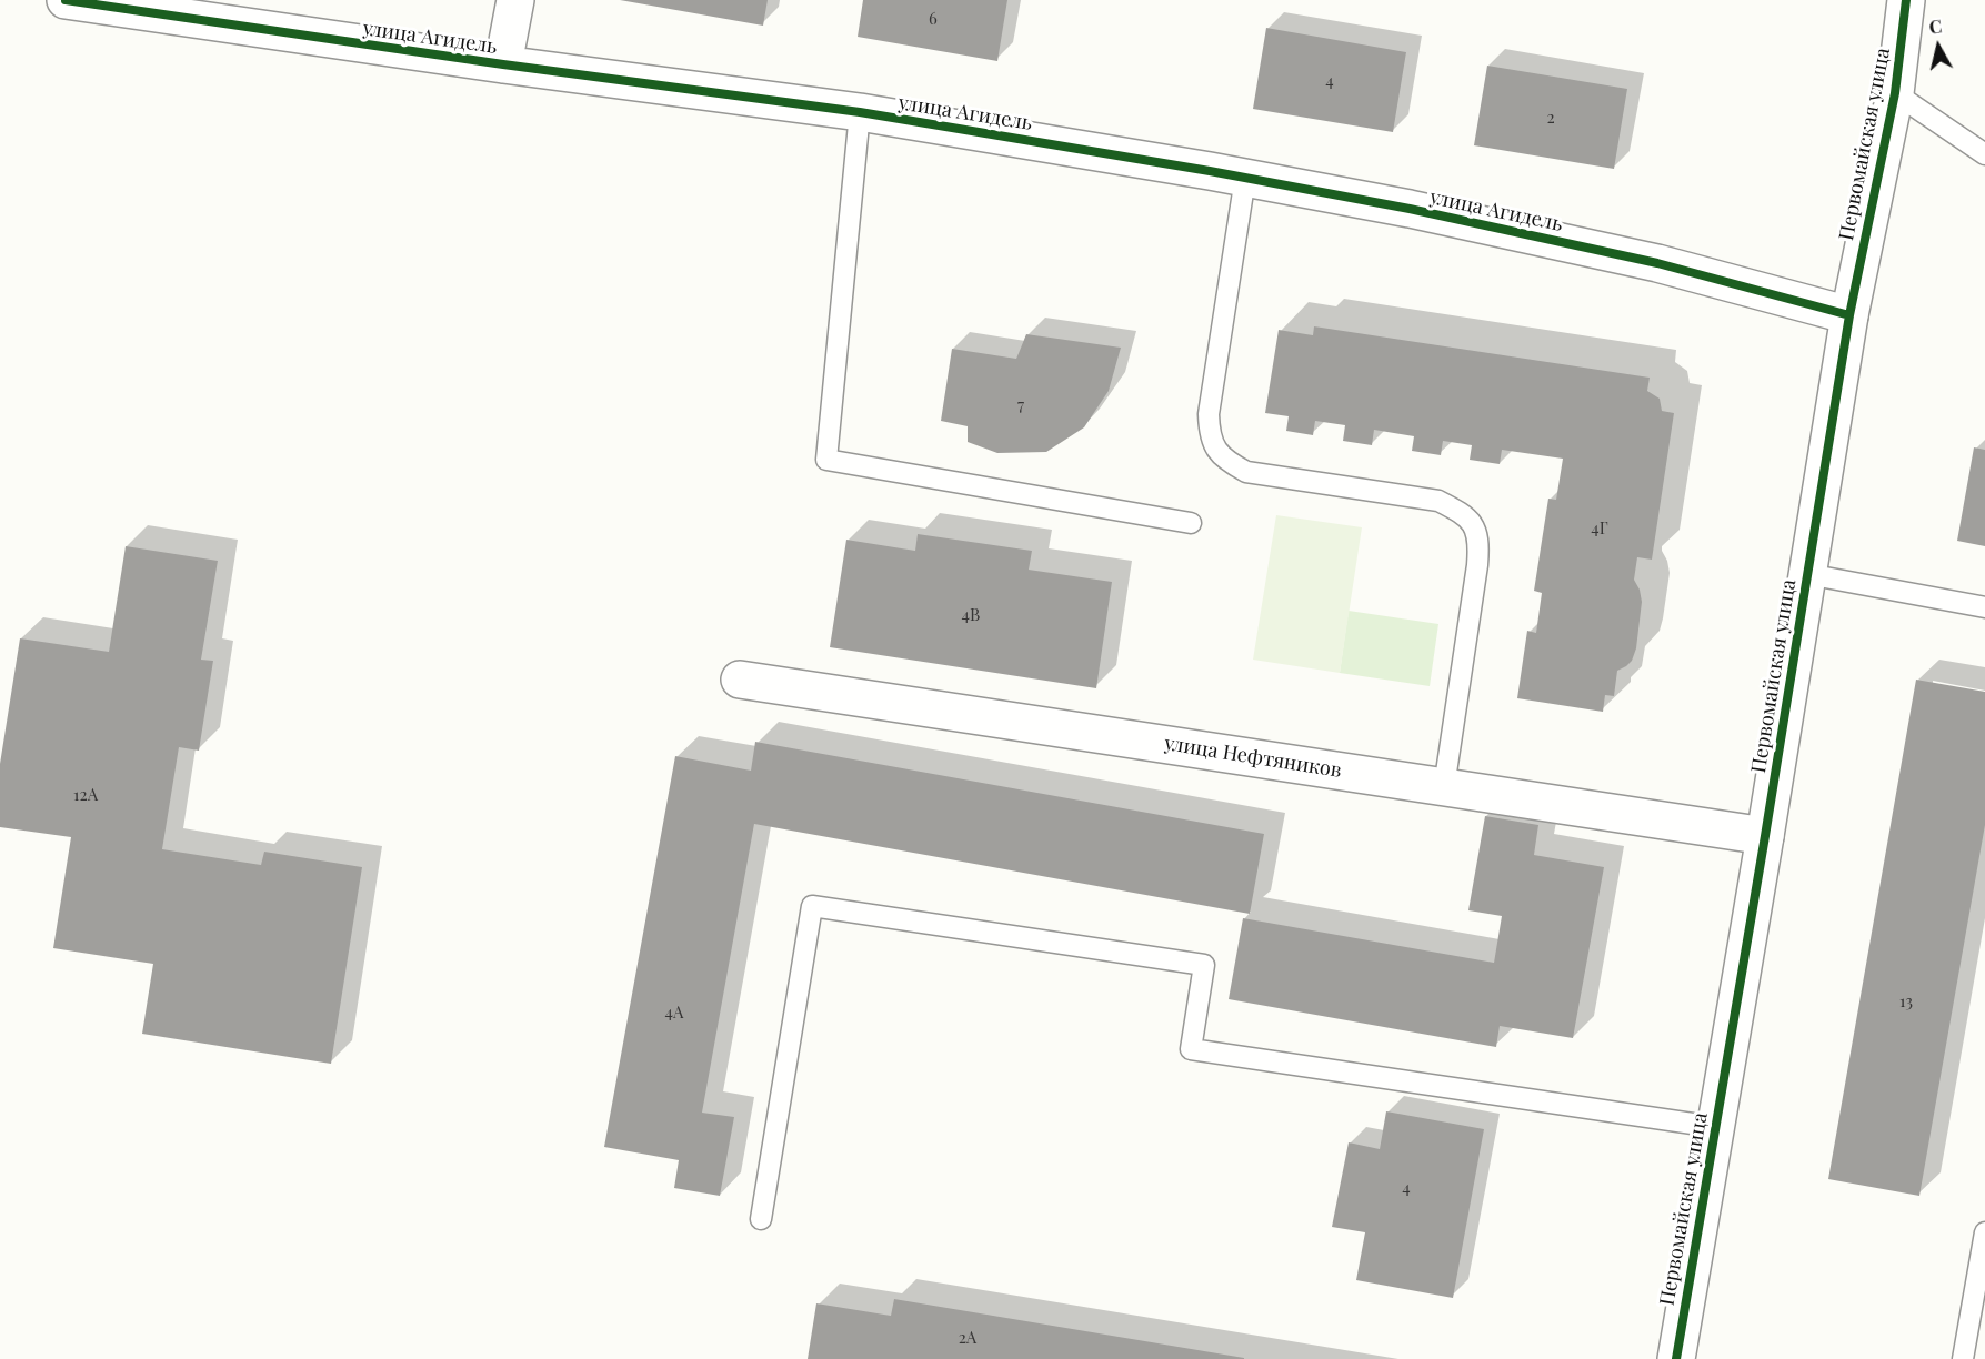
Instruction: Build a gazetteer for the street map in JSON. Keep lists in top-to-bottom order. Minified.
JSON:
{"streets":{"street":["улица Агидель","Первомайская улица","улица Нефтяников"]},"crossings":[["улица Агидель","Первомайская улица"],["Первомайская улица","улица Нефтяников"]],"house_numbers":["6","4","2","7","4Г","4В","12А","13","4А","4","2А"],"north":"top"}
